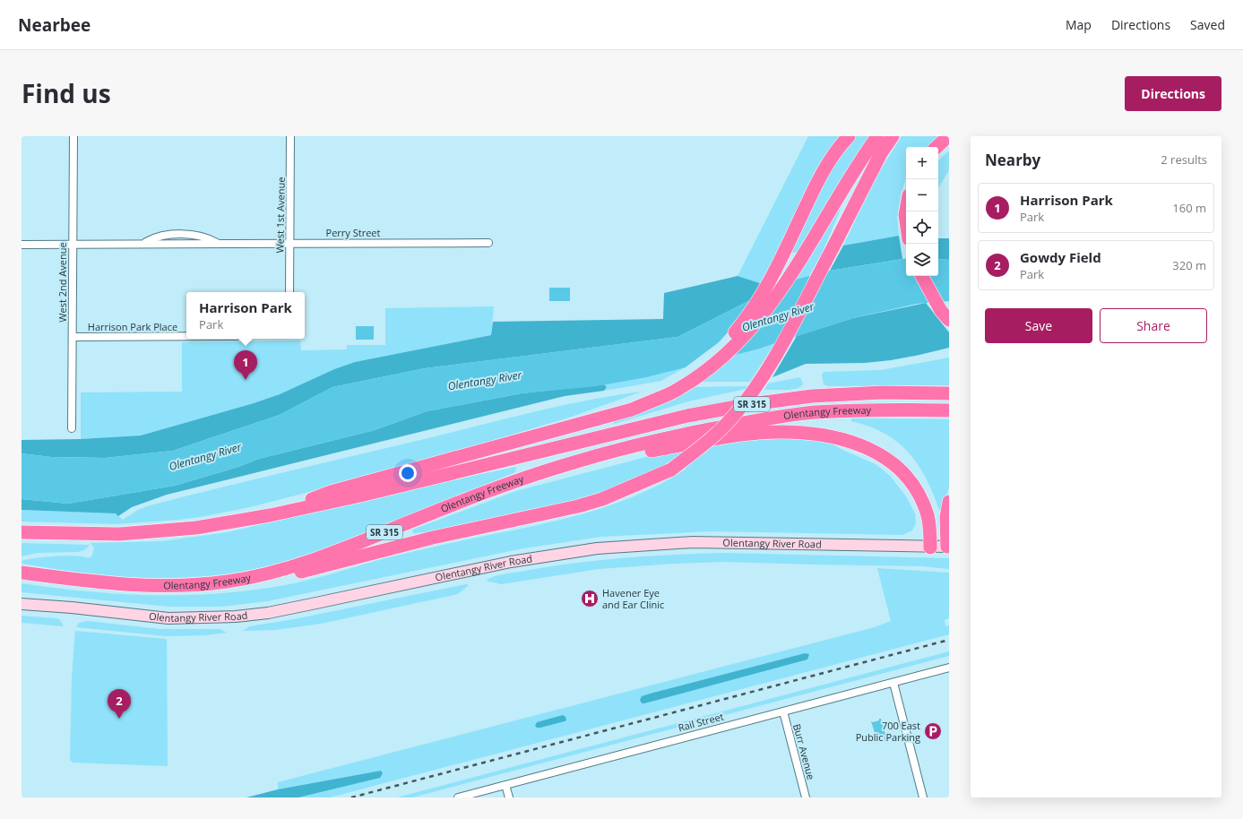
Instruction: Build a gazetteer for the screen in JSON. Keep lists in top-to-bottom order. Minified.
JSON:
{"streets":{"highway":["SR 315","Olentangy Freeway"],"main road":["Olentangy River Road"],"street":["West 1st Avenue","Perry Street","West 2nd Avenue","Harrison Park Place","Rail Street","Burr Avenue"]},"crossings":[["West 1st Avenue","Perry Street"],["Perry Street","West 2nd Avenue"],["West 2nd Avenue","Harrison Park Place"],["Rail Street","Burr Avenue"]],"water":["Olentangy River"],"places":{"hospital":["Havener Eye and Ear Clinic"],"parking":["700 East Public Parking"]},"page":{"header":"Nearbee","nav":["Map","Directions","Saved"],"title":"Find us","buttons":["Directions",["Save","Share"]],"heading":["Nearby","2 results"],"map_buttons":["+","−"],"list":[{"mark":"1","name":"Harrison Park","note":"Park","value":"160 m"},{"mark":"2","name":"Gowdy Field","note":"Park","value":"320 m"}],"popup":["Harrison Park","Park"],"pins":["1","2"]}}
